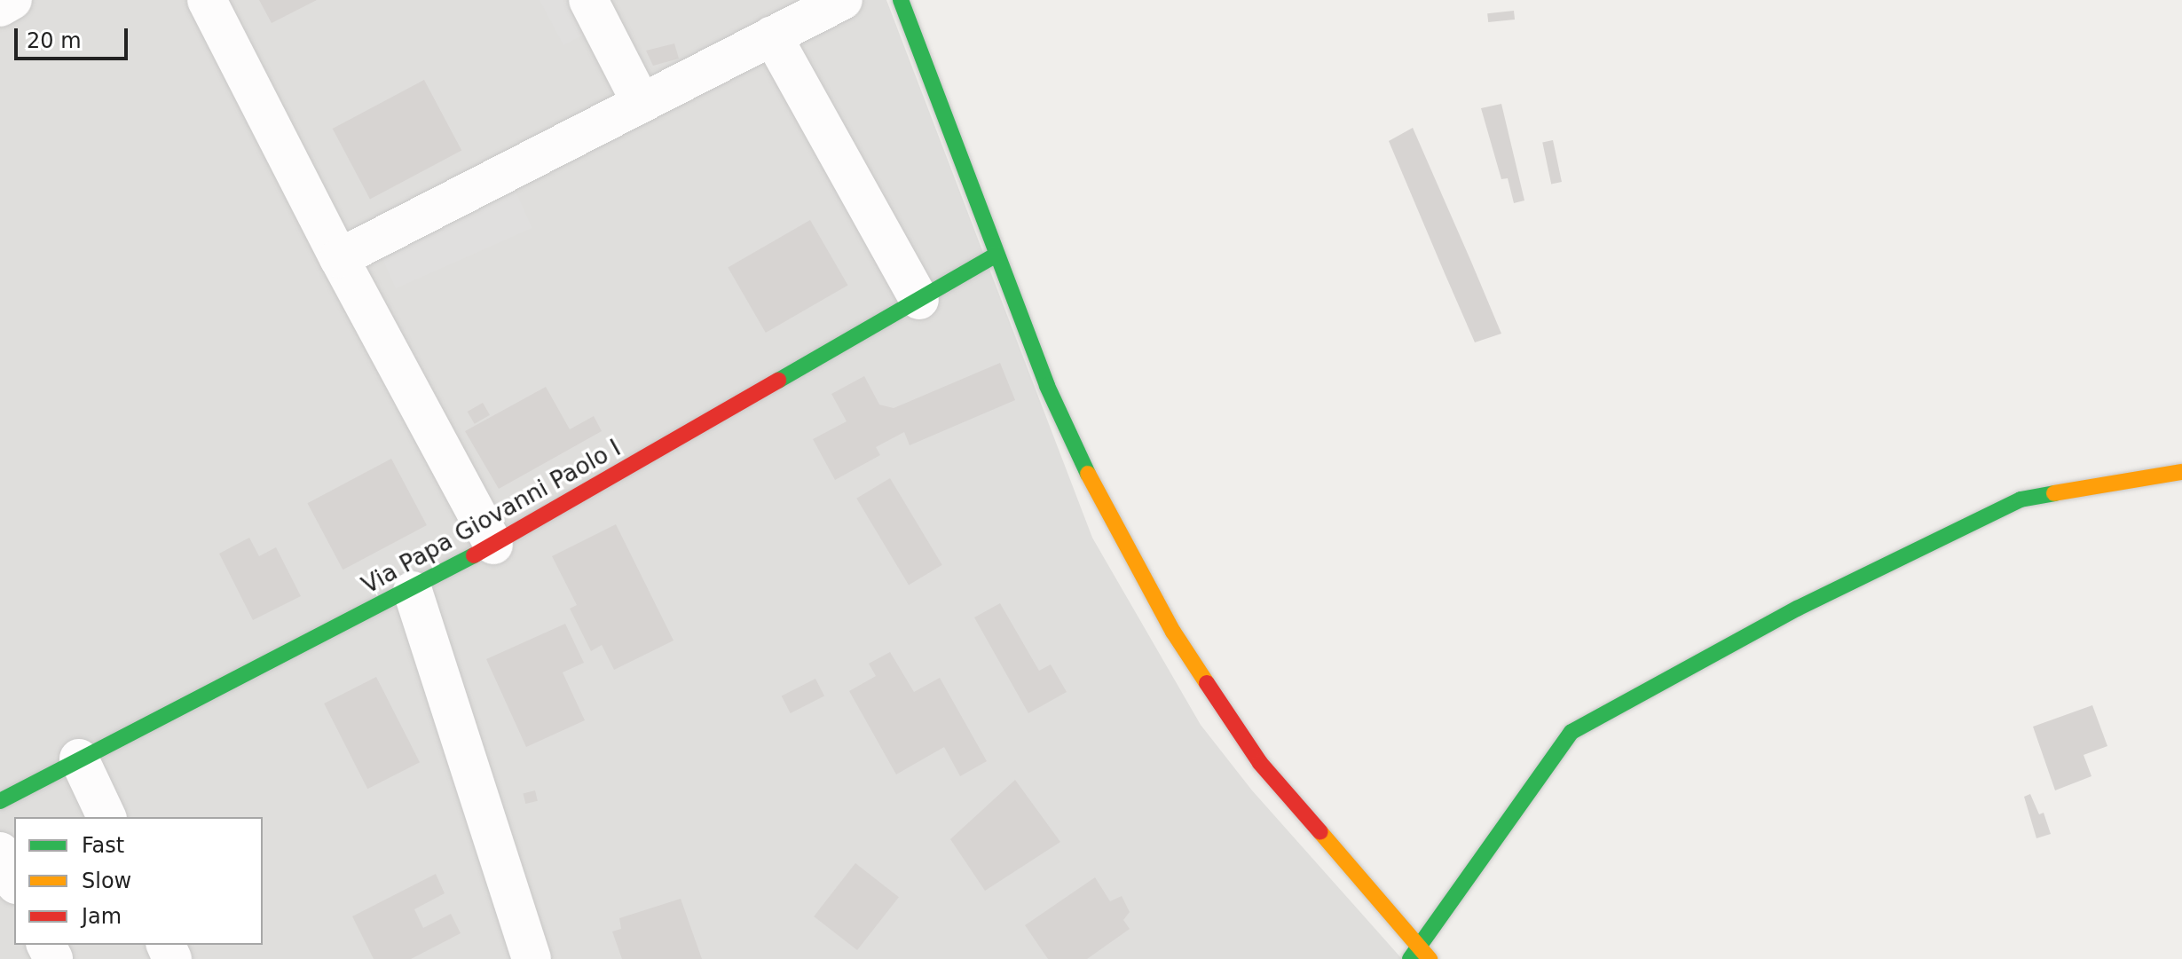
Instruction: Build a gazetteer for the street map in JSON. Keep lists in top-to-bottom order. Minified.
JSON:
{"streets":{"street":["Via Papa Giovanni Paolo I"]},"legend":["Fast","Slow","Jam"],"scale_bar":"20 m"}
